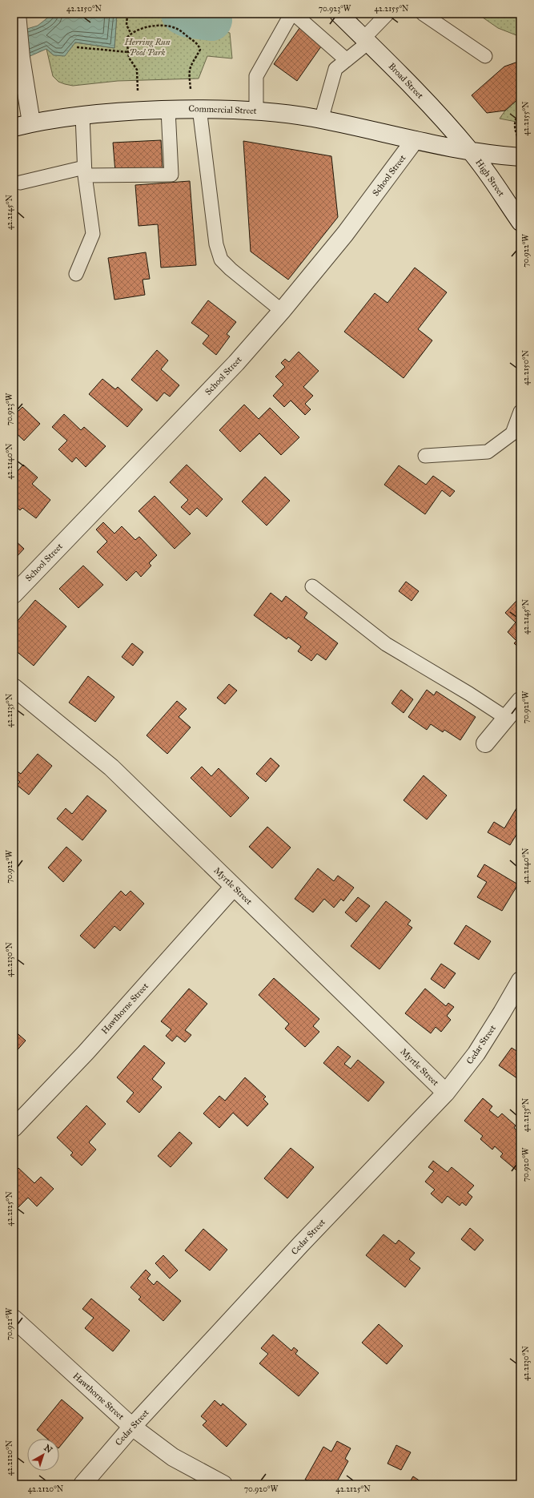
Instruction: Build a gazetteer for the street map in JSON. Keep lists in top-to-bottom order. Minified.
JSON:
{"streets":{"street":["Broad Street","Commercial Street","School Street","High Street","Myrtle Street","Hawthorne Street","Cedar Street"]},"crossings":[["Broad Street","Commercial Street"],["Broad Street","High Street"],["Commercial Street","School Street"],["Commercial Street","High Street"],["Myrtle Street","Hawthorne Street"],["Myrtle Street","Cedar Street"],["Hawthorne Street","Cedar Street"]],"parks":["Herring Run Pool Park"],"north":"top right","coordinates":["42.2150°N","70.923°W","42.2155°N","42.2145°N","70.922°W","42.2140°N","70.921°W","42.2135°N","42.2130°N","70.920°W","42.2125°N","42.2120°N"]}
